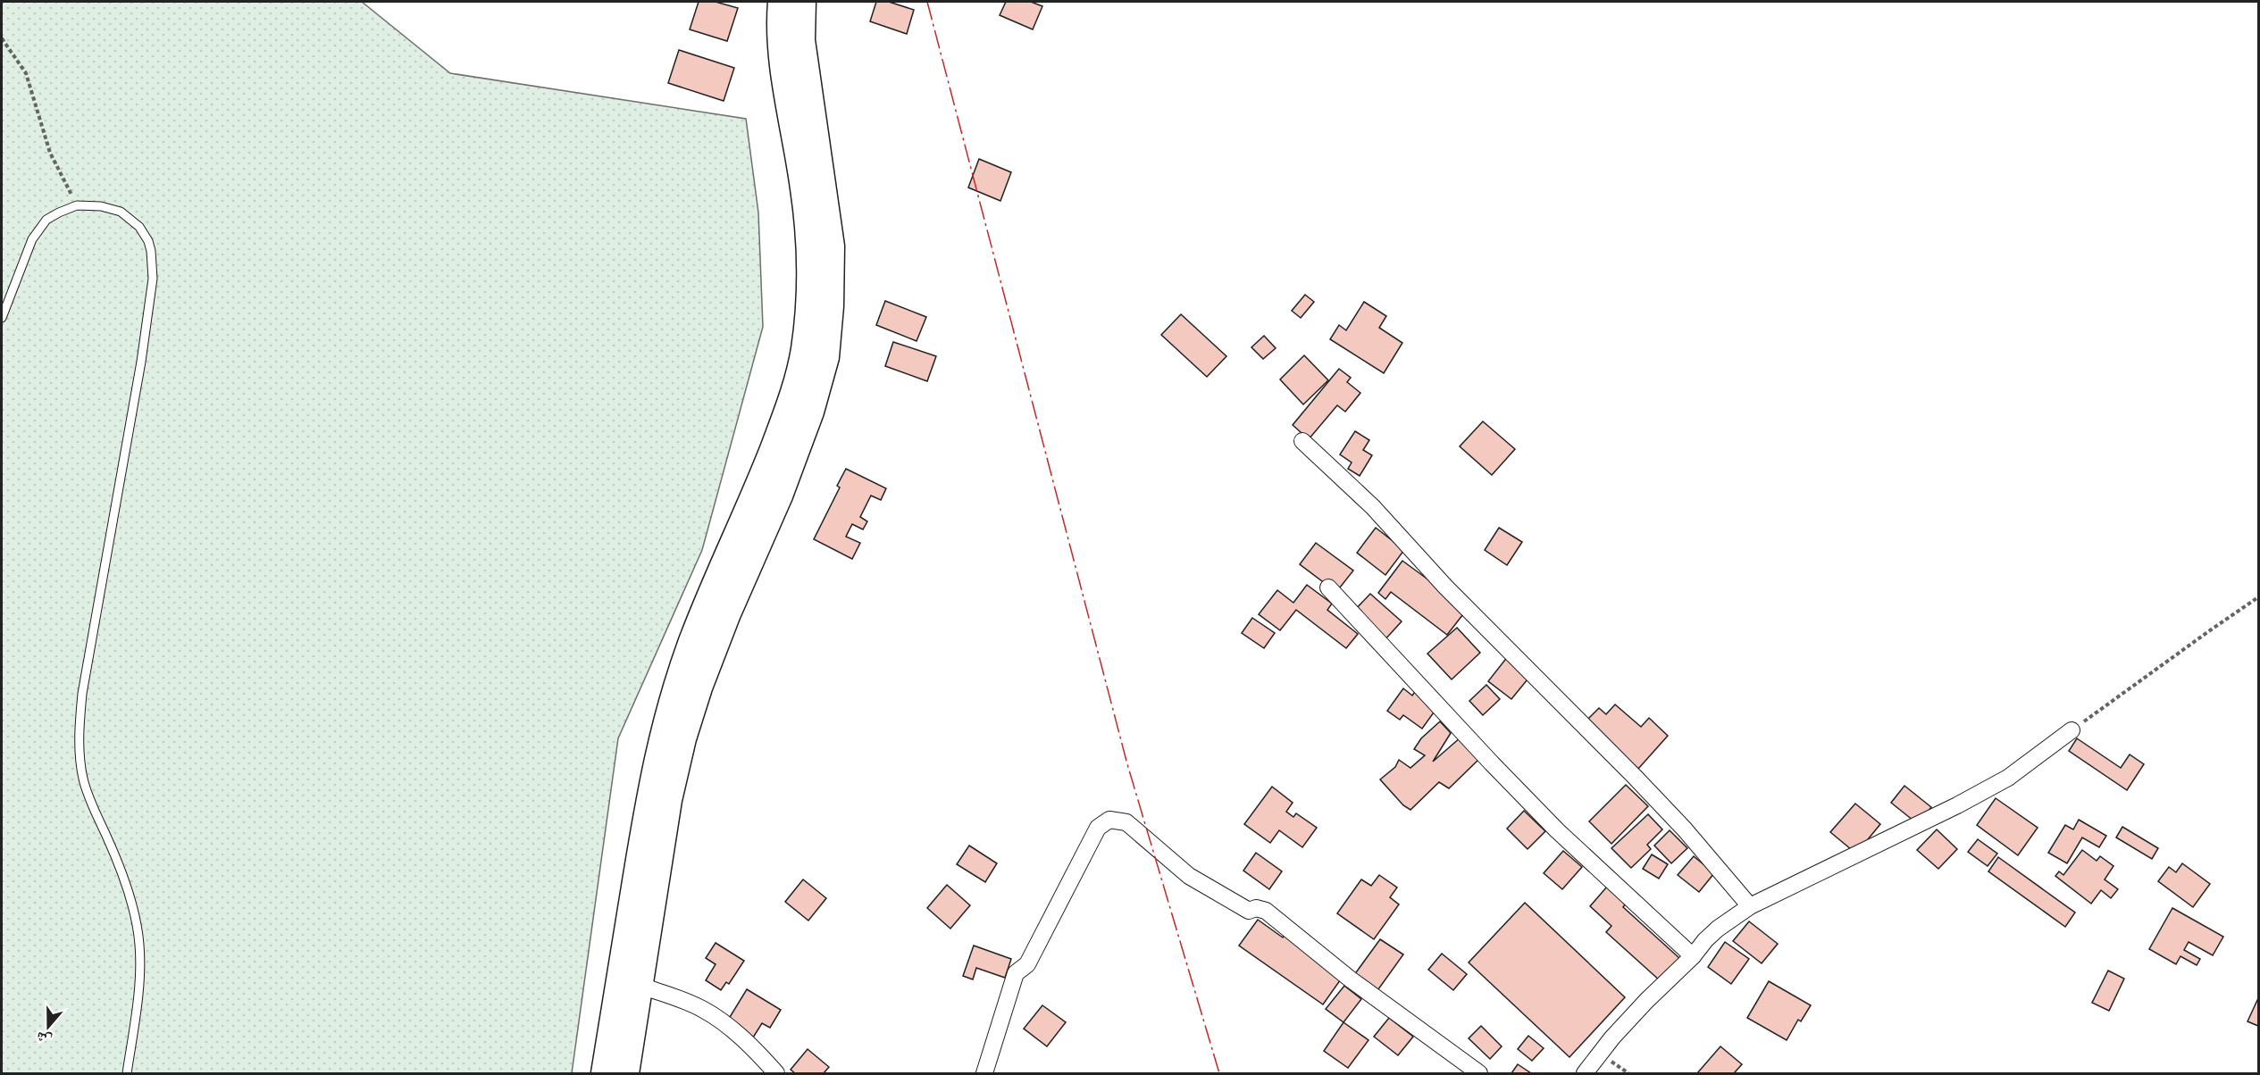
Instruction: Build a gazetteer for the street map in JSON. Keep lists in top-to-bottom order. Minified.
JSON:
{"north":"bottom"}
